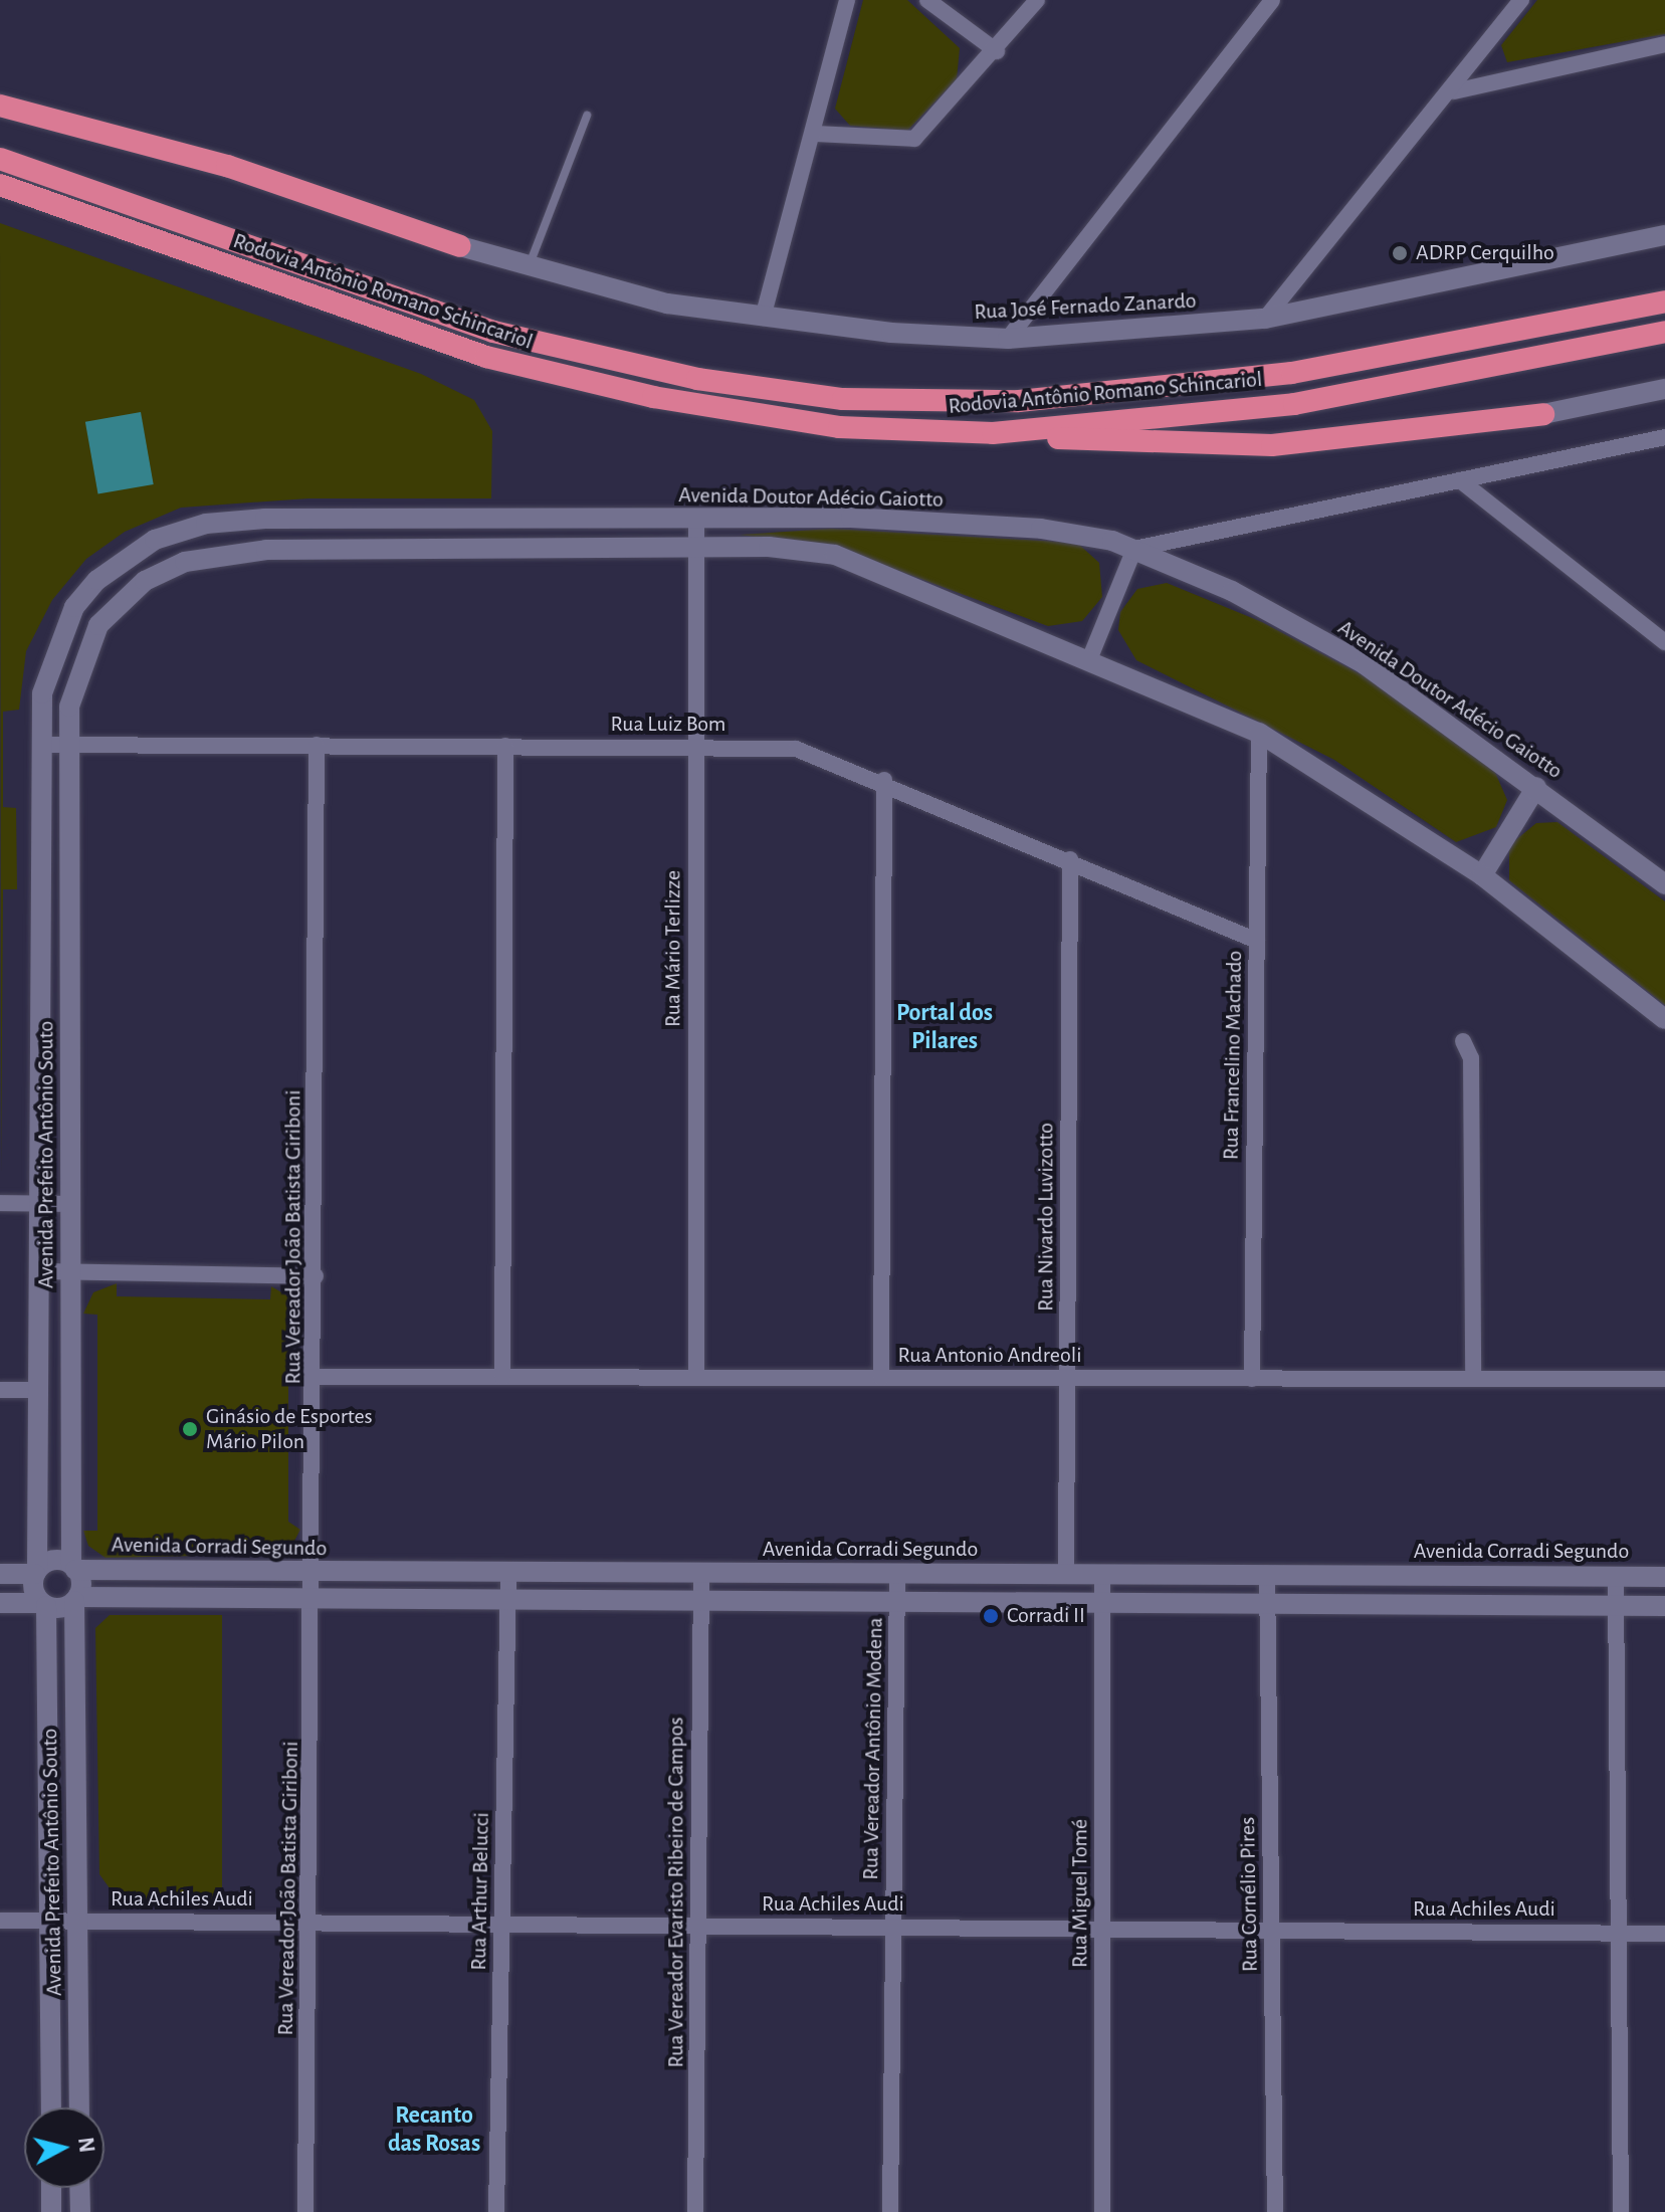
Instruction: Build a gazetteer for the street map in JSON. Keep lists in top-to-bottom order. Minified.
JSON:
{"streets":{"highway":["Rodovia Antônio Romano Schincariol"],"street":["Rua José Fernado Zanardo","Avenida Doutor Adécio Gaiotto","Rua Luiz Bom","Rua Mário Terlizze","Rua Francelino Machado","Avenida Prefeito Antônio Souto","Rua Nivardo Luvizotto","Rua Vereador João Batista Giriboni","Rua Antonio Andreoli","Avenida Corradi Segundo","Rua Vereador Antônio Modena","Rua Arthur Belucci","Rua Vereador Evaristo Ribeiro de Campos","Rua Miguel Tomé","Rua Cornélio Pires","Rua Achiles Audi"]},"crossings":[["Avenida Doutor Adécio Gaiotto","Rua Luiz Bom"],["Avenida Doutor Adécio Gaiotto","Rua Mário Terlizze"],["Avenida Doutor Adécio Gaiotto","Avenida Prefeito Antônio Souto"],["Rua Luiz Bom","Rua Mário Terlizze"],["Rua Luiz Bom","Rua Francelino Machado"],["Rua Luiz Bom","Avenida Prefeito Antônio Souto"],["Rua Luiz Bom","Rua Nivardo Luvizotto"],["Rua Luiz Bom","Rua Vereador João Batista Giriboni"],["Rua Mário Terlizze","Rua Antonio Andreoli"],["Rua Francelino Machado","Rua Antonio Andreoli"],["Avenida Prefeito Antônio Souto","Avenida Corradi Segundo"],["Avenida Prefeito Antônio Souto","Rua Achiles Audi"],["Rua Nivardo Luvizotto","Rua Antonio Andreoli"],["Rua Nivardo Luvizotto","Avenida Corradi Segundo"],["Rua Vereador João Batista Giriboni","Rua Antonio Andreoli"],["Rua Vereador João Batista Giriboni","Avenida Corradi Segundo"],["Rua Vereador João Batista Giriboni","Rua Achiles Audi"],["Avenida Corradi Segundo","Rua Vereador Antônio Modena"],["Avenida Corradi Segundo","Rua Arthur Belucci"],["Avenida Corradi Segundo","Rua Vereador Evaristo Ribeiro de Campos"],["Avenida Corradi Segundo","Rua Miguel Tomé"],["Avenida Corradi Segundo","Rua Cornélio Pires"],["Rua Vereador Antônio Modena","Rua Achiles Audi"],["Rua Arthur Belucci","Rua Achiles Audi"],["Rua Vereador Evaristo Ribeiro de Campos","Rua Achiles Audi"],["Rua Miguel Tomé","Rua Achiles Audi"],["Rua Cornélio Pires","Rua Achiles Audi"]],"districts":["Portal dos Pilares","Recanto das Rosas"],"places":["ADRP Cerquilho","Ginásio de Esportes Mário Pilon","Corradi II"],"north":"right"}
